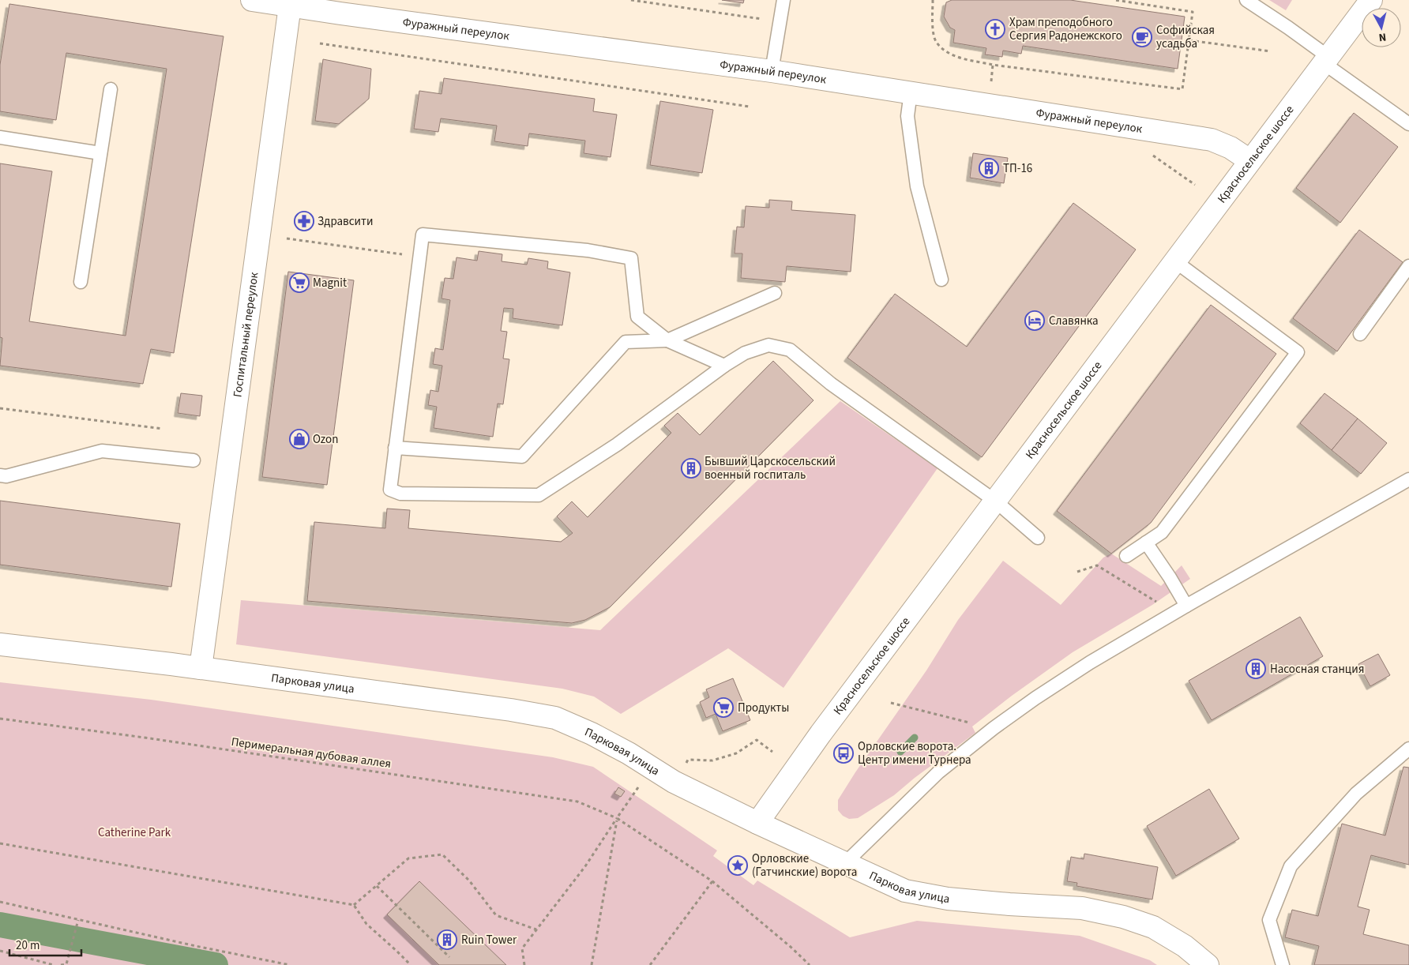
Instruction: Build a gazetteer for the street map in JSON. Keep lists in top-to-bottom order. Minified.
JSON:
{"streets":{"street":["Фуражный переулок","Красносельское шоссе","Госпитальный переулок","Парковая улица"],"path":["Перимеральная дубовая аллея"]},"crossings":[["Фуражный переулок","Красносельское шоссе"],["Фуражный переулок","Госпитальный переулок"],["Красносельское шоссе","Парковая улица"],["Госпитальный переулок","Парковая улица"]],"parks":["Catherine Park"],"places":{"church":["Храм преподобного Сергия Радонежского"],"cafe":["Софийская усадьба"],"building":["ТП-16","Бывший Царскосельский военный госпиталь","Насосная станция","Ruin Tower"],"pharmacy":["Здравсити"],"supermarket":["Magnit","Продукты"],"hotel":["Славянка"],"shop":["Ozon"],"bus stop":["Орловские ворота. Центр имени Турнера"],"place":["Орловские (Гатчинские) ворота"]},"scale_bar":"20 m","north":"bottom"}
